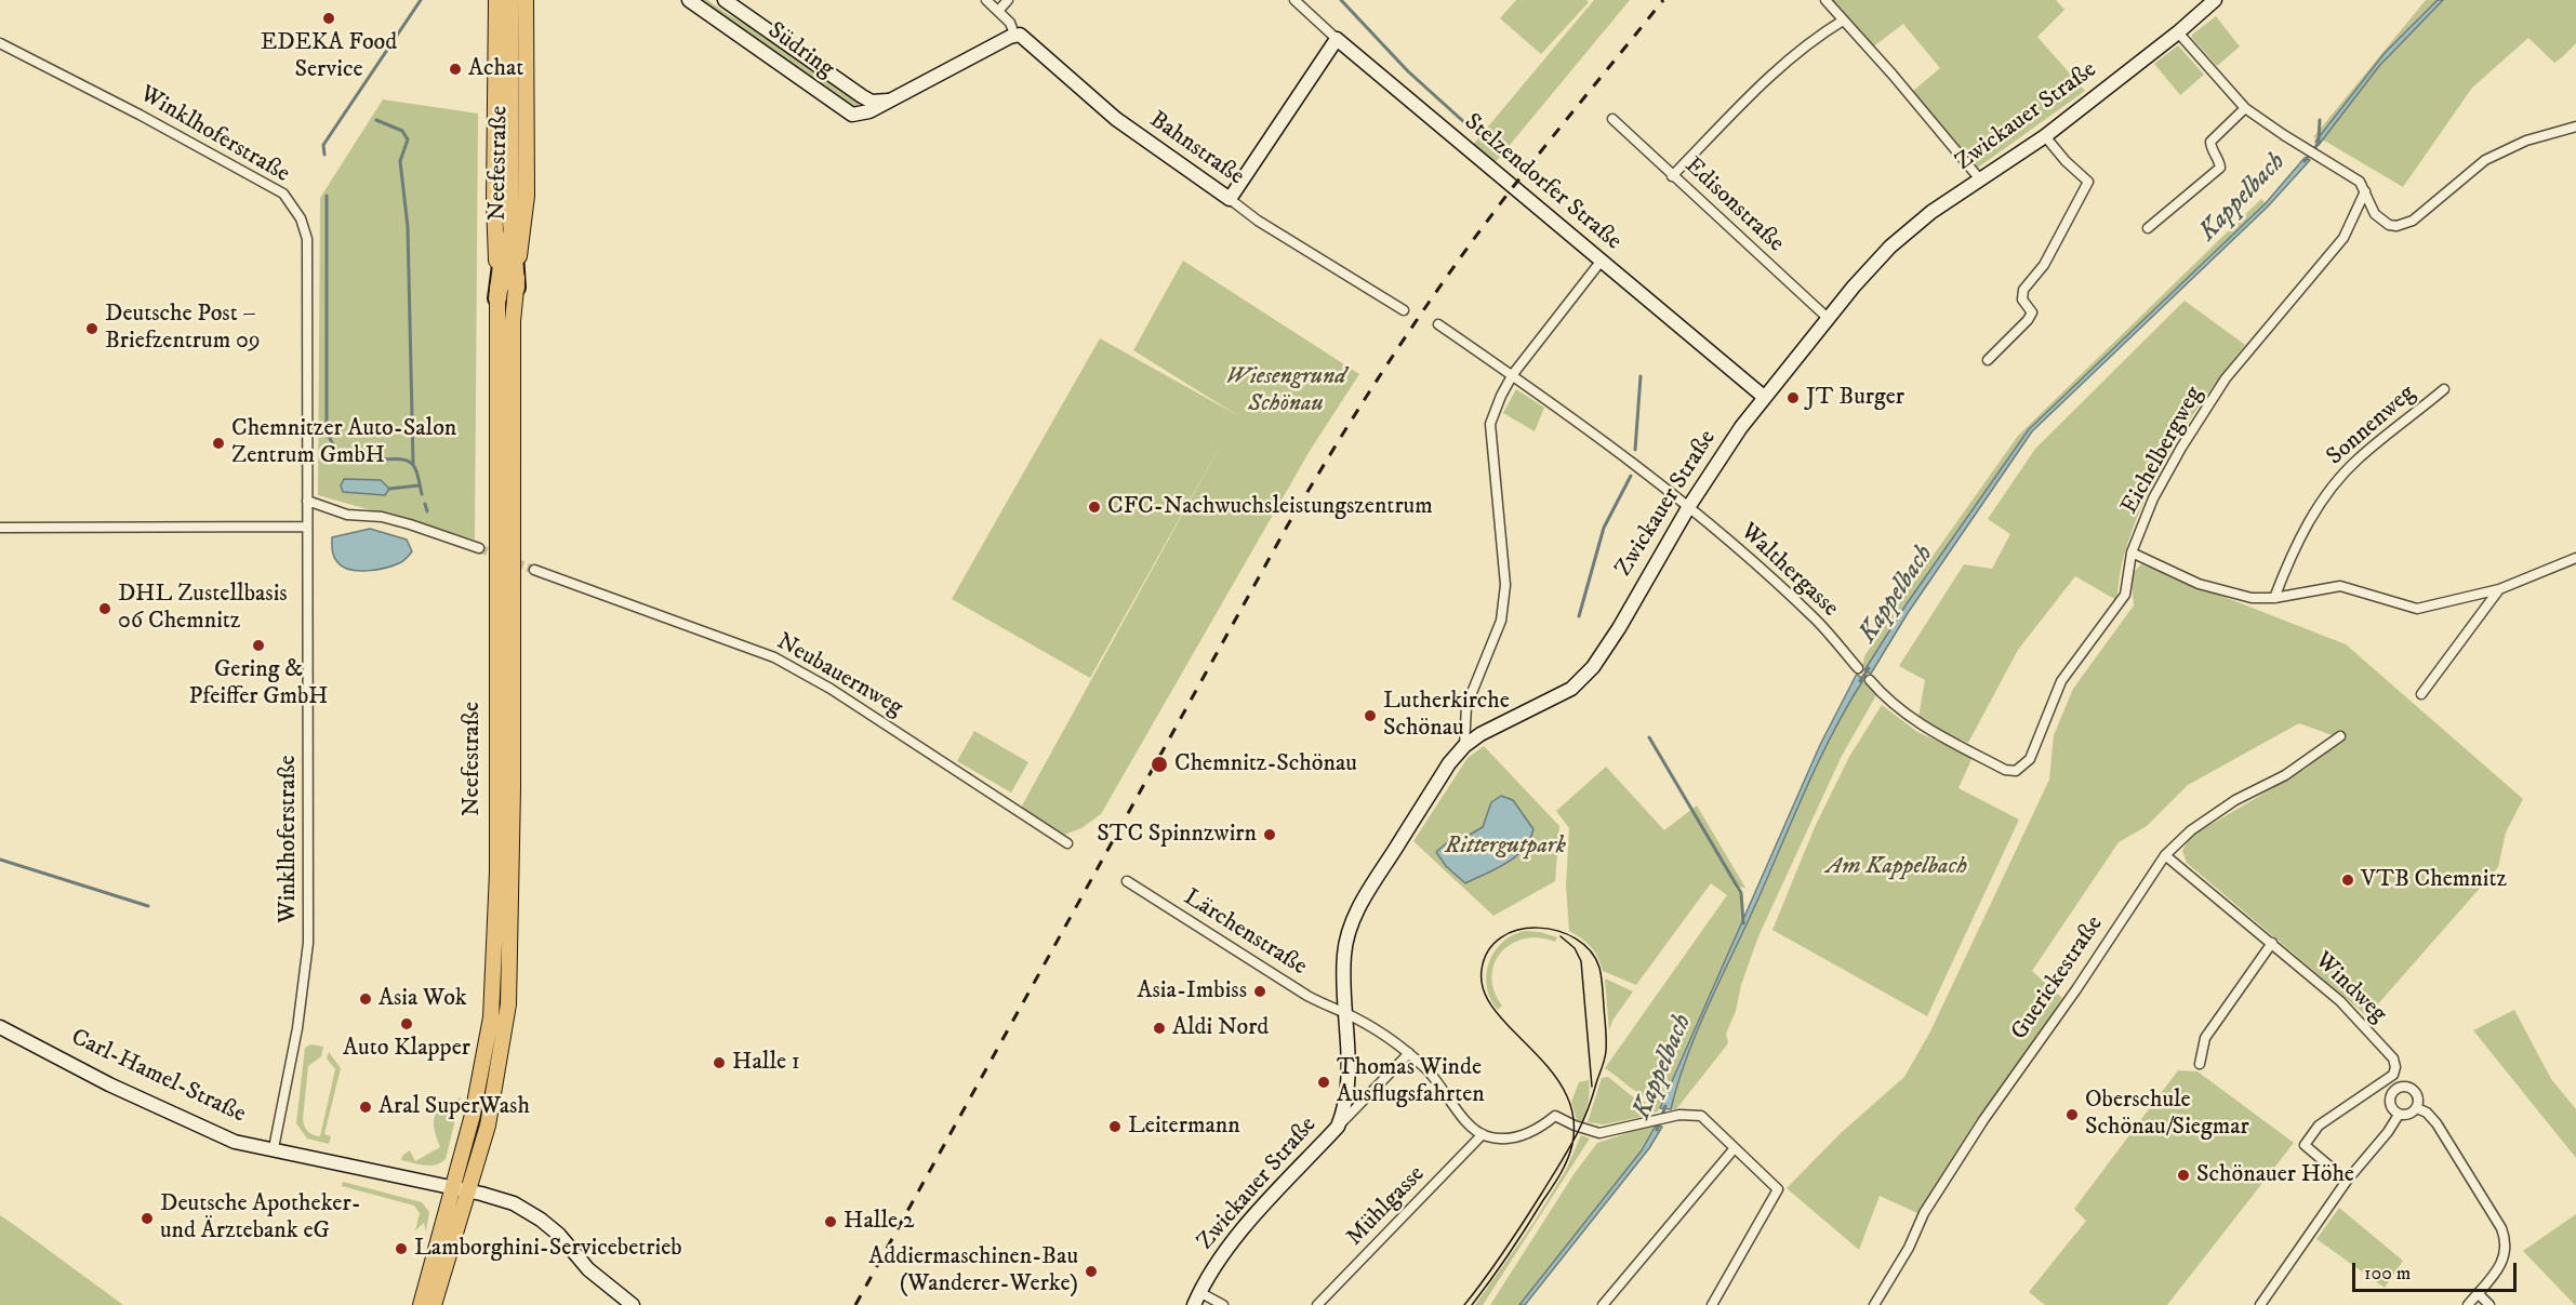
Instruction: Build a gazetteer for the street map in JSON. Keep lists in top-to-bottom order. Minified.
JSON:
{"streets":{"highway":["Neefestraße"],"main road":["Südring","Zwickauer Straße","Bahnstraße","Stelzendorfer Straße","Carl-Hamel-Straße"],"street":["Winklhoferstraße","Edisonstraße","Sonnenweg","Eichelbergweg","Walthergasse","Neubauernweg","Lärchenstraße","Guerickestraße","Windweg","Mühlgasse"]},"crossings":[["Südring","Bahnstraße"],["Zwickauer Straße","Stelzendorfer Straße"],["Zwickauer Straße","Edisonstraße"],["Zwickauer Straße","Walthergasse"],["Zwickauer Straße","Lärchenstraße"],["Winklhoferstraße","Carl-Hamel-Straße"],["Neefestraße","Carl-Hamel-Straße"],["Lärchenstraße","Mühlgasse"],["Guerickestraße","Windweg"]],"water":["Kappelbach"],"parks":["Wiesengrund Schönau","Rittergutpark","Am Kappelbach"],"places":["EDEKA Food Service","Achat","Deutsche Post – Briefzentrum 09","JT Burger","Chemnitzer Auto-Salon Zentrum GmbH","CFC-Nachwuchsleistungszentrum","DHL Zustellbasis 06 Chemnitz","Gering & Pfeiffer GmbH","Lutherkirche Schönau","Chemnitz-Schönau","STC Spinnzwirn","VTB Chemnitz","Asia-Imbiss","Asia Wok","Auto Klapper","Aldi Nord","Halle 1","Thomas Winde Ausflugsfahrten","Aral SuperWash","Oberschule Schönau/Siegmar","Leitermann","Schönauer Höhe","Deutsche Apotheker- und Ärztebank eG","Halle 2","Lamborghini-Servicebetrieb","Addiermaschinen-Bau (Wanderer-Werke)"],"scale_bar":"100 m"}
